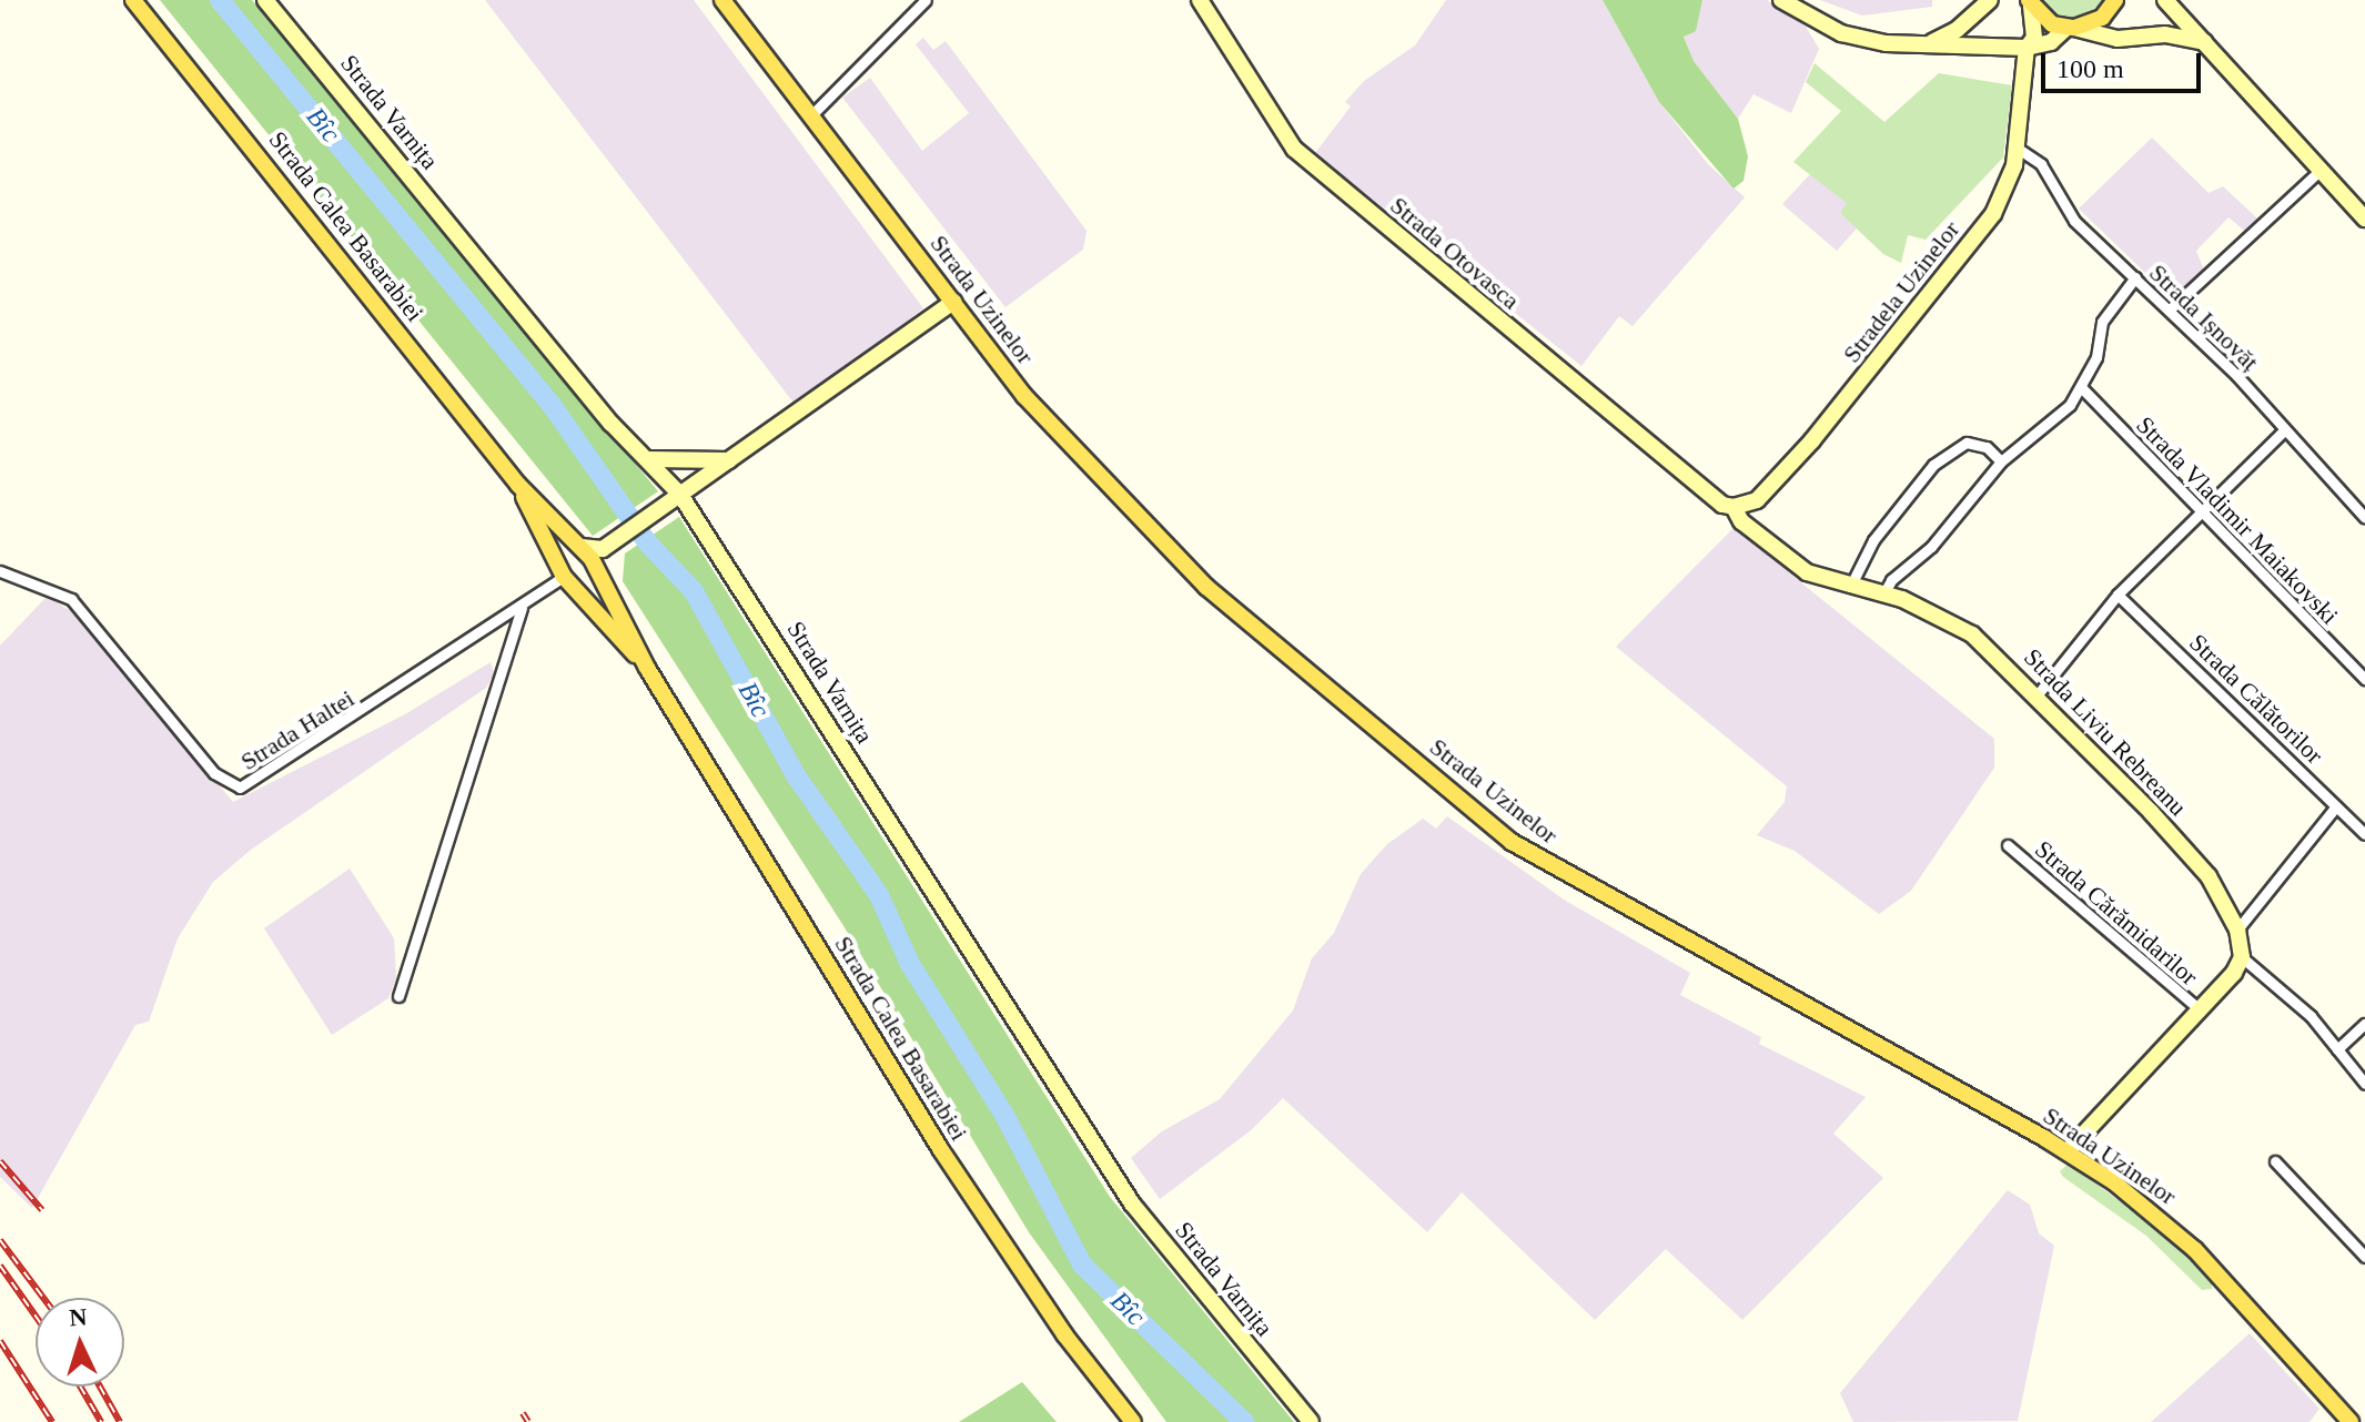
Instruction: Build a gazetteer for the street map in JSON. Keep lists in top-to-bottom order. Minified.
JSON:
{"streets":{"main road":["Strada Calea Basarabiei","Strada Uzinelor"],"street":["Strada Varnița","Strada Otovasca","Stradela Uzinelor","Strada Ișnovăț","Strada Vladimir Maiakovski","Strada Călătorilor","Strada Haltei","Strada Liviu Rebreanu","Strada Cărămidarilor"]},"crossings":[["Strada Calea Basarabiei","Strada Haltei"],["Strada Otovasca","Stradela Uzinelor"],["Strada Otovasca","Strada Liviu Rebreanu"],["Stradela Uzinelor","Strada Ișnovăț"],["Stradela Uzinelor","Strada Liviu Rebreanu"]],"water":["Bîc"],"scale_bar":"100 m","north":"top"}
